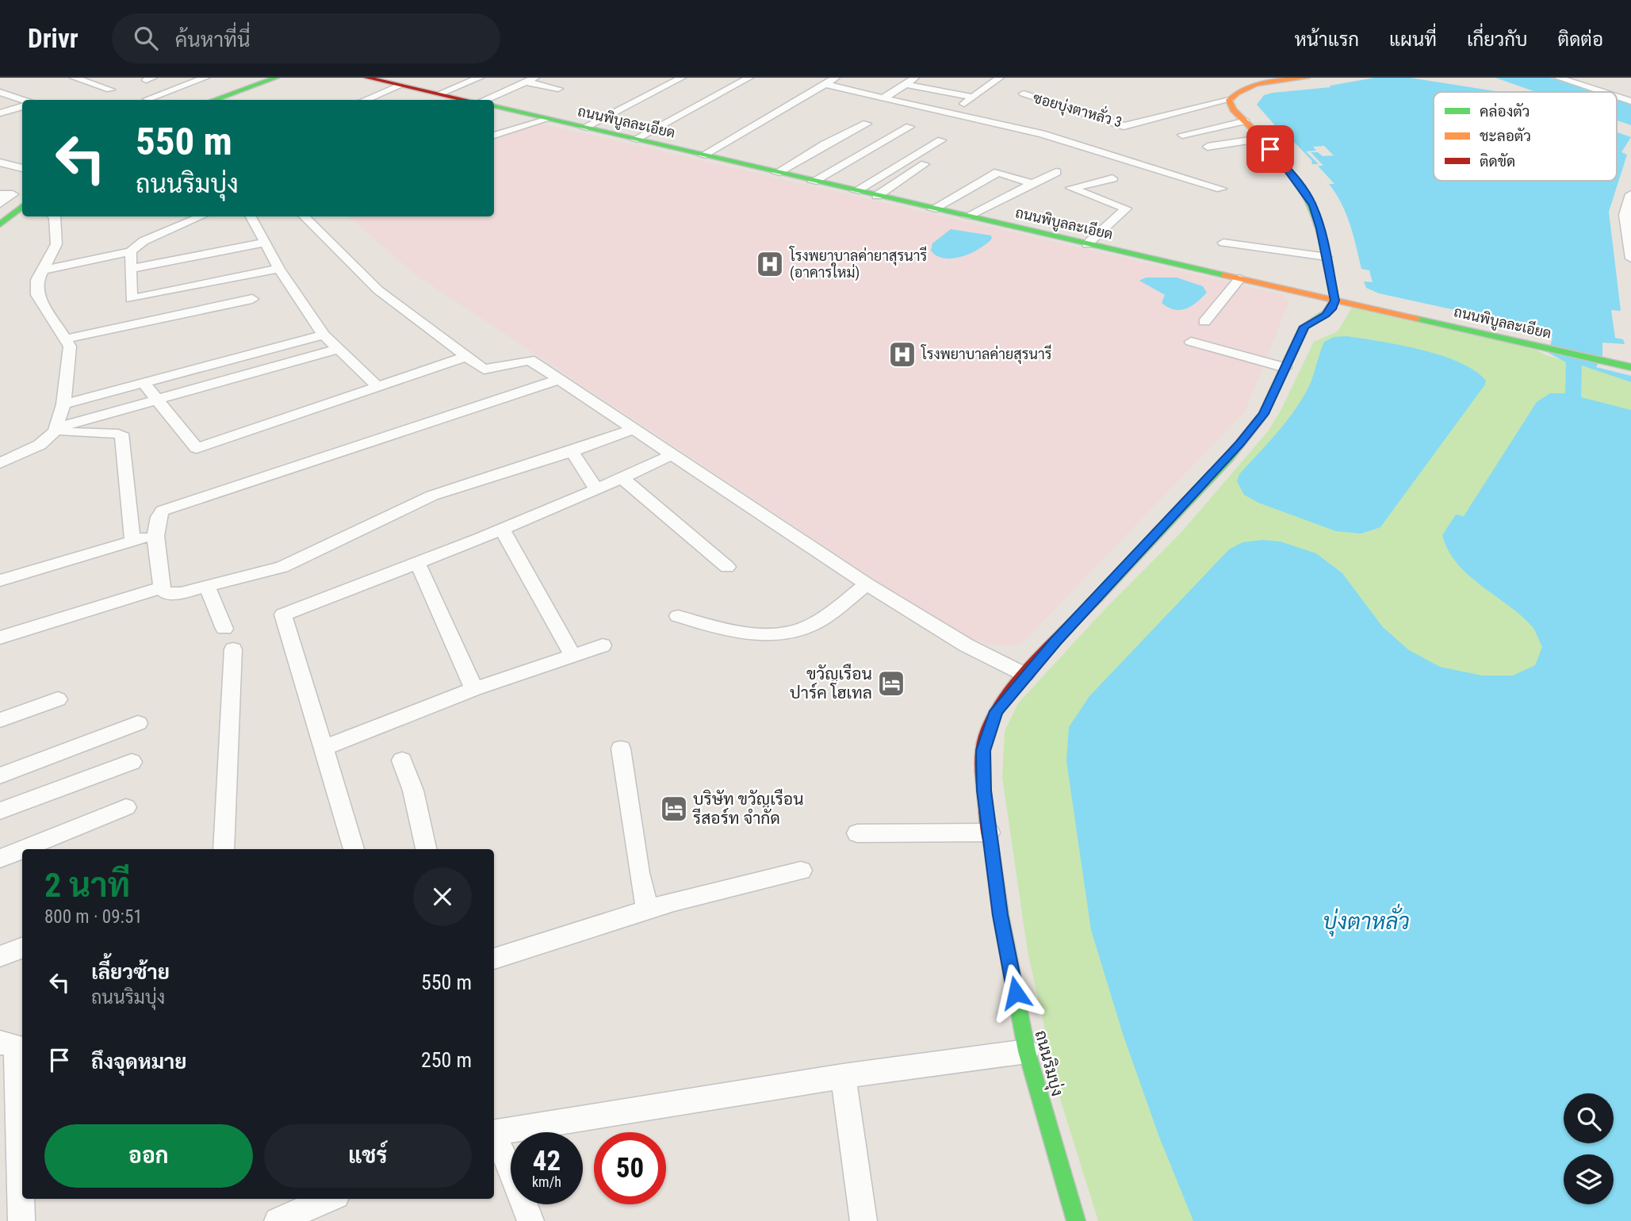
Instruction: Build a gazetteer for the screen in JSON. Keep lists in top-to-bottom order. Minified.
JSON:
{"streets":{"main road":["ถนนพิบูลละเอียด","ถนนริมบุ่ง"],"street":["ซอยบุ่งตาหลั่ว 3"]},"crossings":[["ถนนพิบูลละเอียด","ถนนริมบุ่ง"]],"water":["บุ่งตาหลั่ว"],"places":{"hospital":["โรงพยาบาลค่ายาสุรนารี (อาคารใหม่)","โรงพยาบาลค่ายสุรนารี"],"hotel":["ขวัญเรือน ปาร์ค โฮเทล","บริษัท ขวัญเรือน รีสอร์ท จำกัด"]},"legend":["คล่องตัว","ชะลอตัว","ติดขัด"],"page":{"header":"Drivr","search":"ค้นหาที่นี่","nav":["หน้าแรก","แผนที่","เกี่ยวกับ","ติดต่อ"],"turn":["550 m","ถนนริมบุ่ง"],"heading":["2 นาที","800 m · 09:51"],"list":[{"name":"เลี้ยวซ้าย","note":"ถนนริมบุ่ง","value":"550 m"},{"name":"ถึงจุดหมาย","value":"250 m"}],"buttons":["ออก","แชร์"],"speed":"42 km/h","limit":"50"}}
